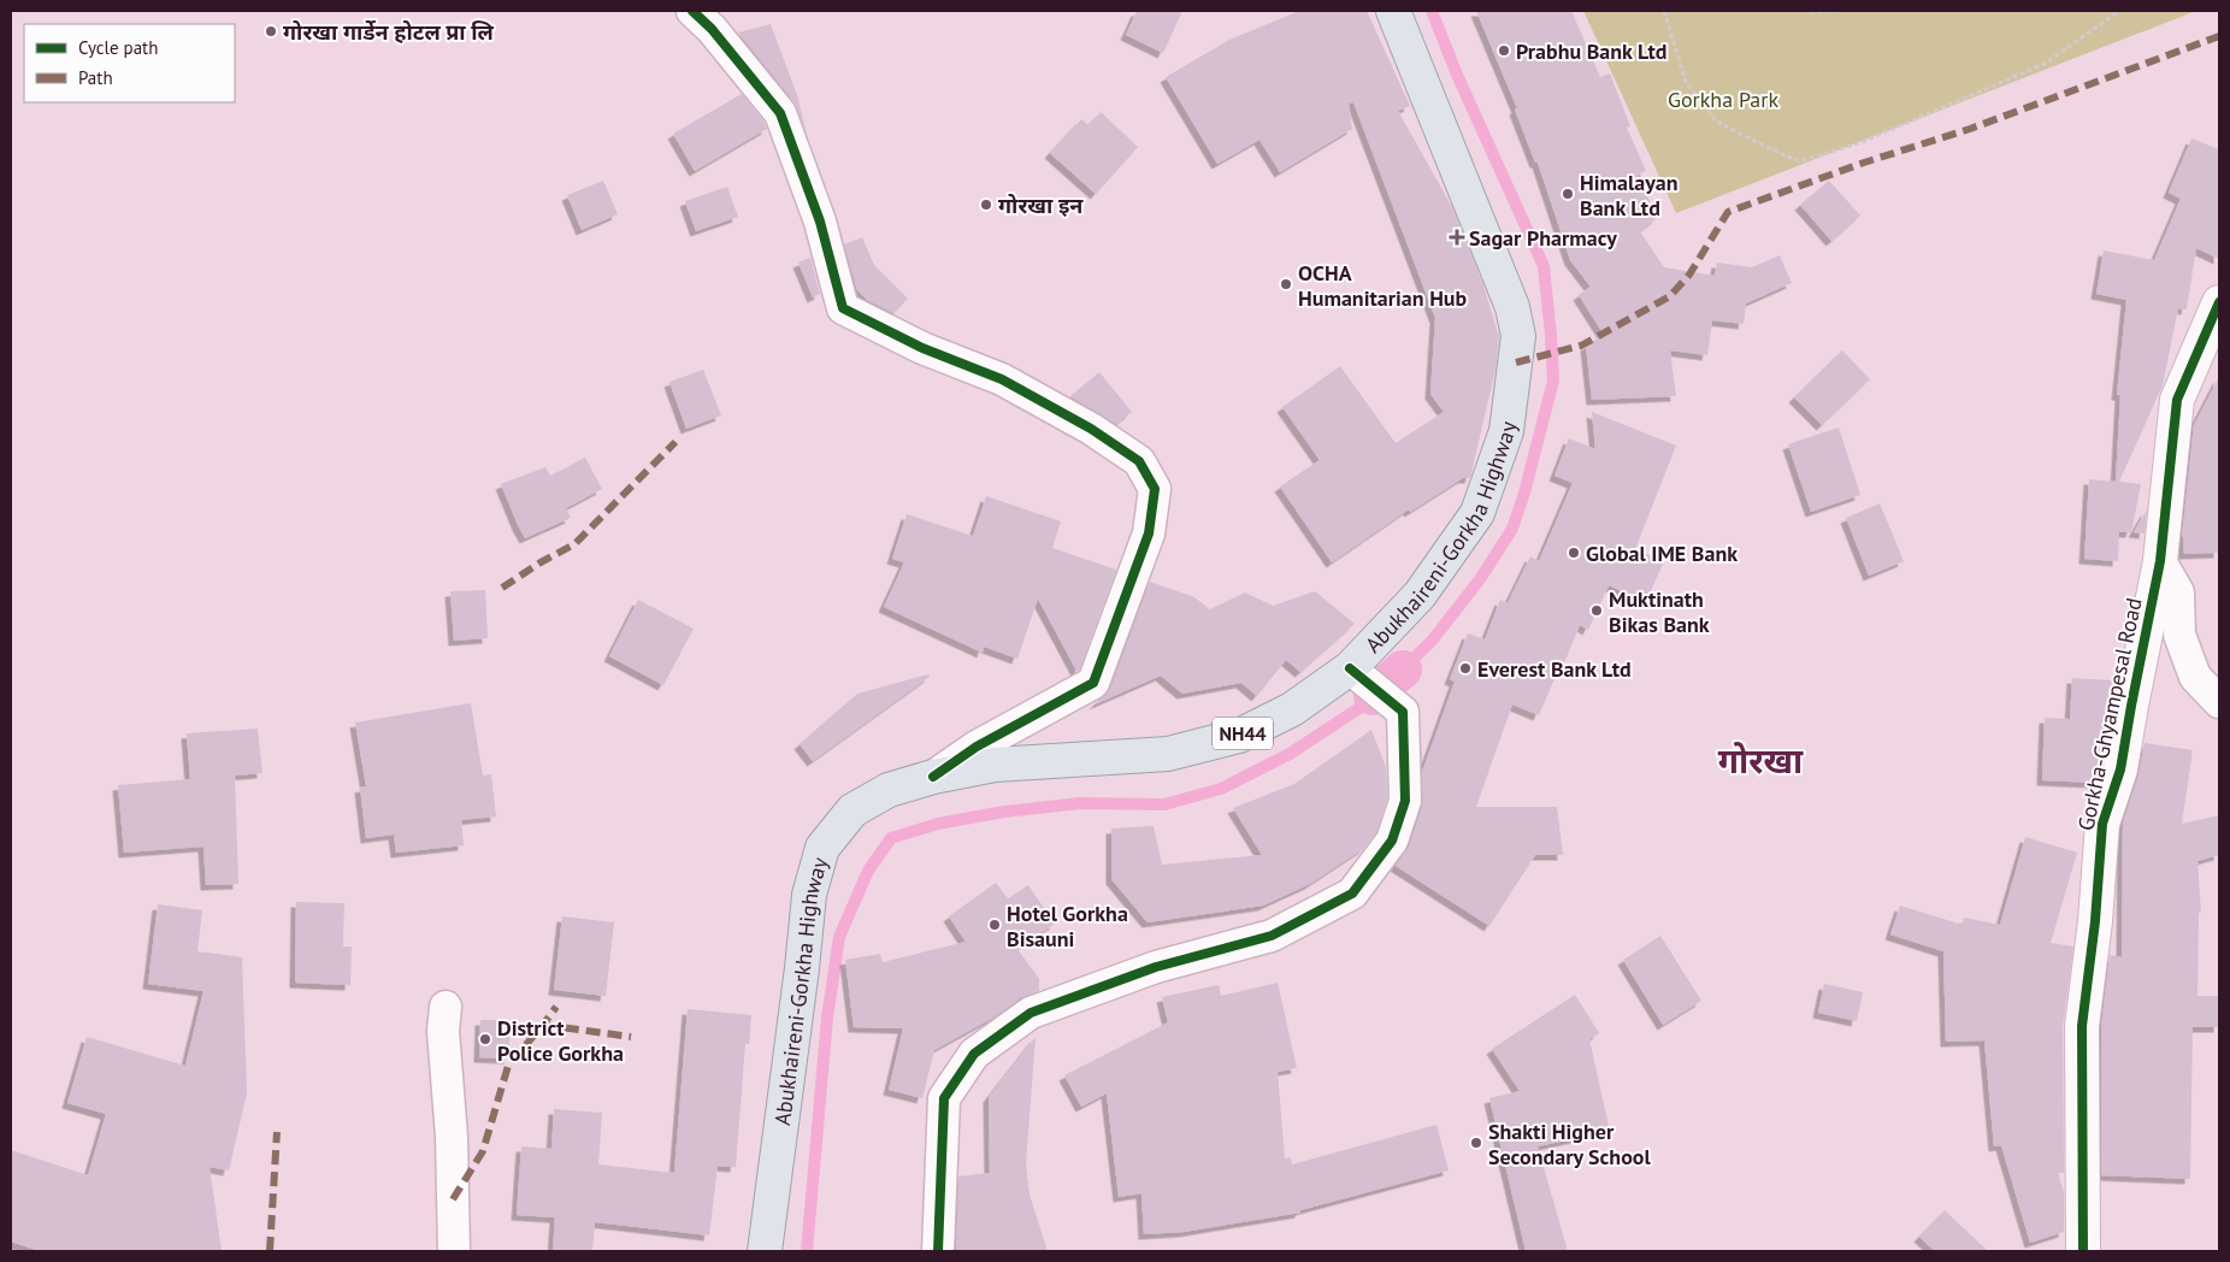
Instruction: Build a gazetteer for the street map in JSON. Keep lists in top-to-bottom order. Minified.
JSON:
{"streets":{"main road":["Abukhaireni-Gorkha Highway","NH44"],"street":["Gorkha-Ghyampesal Road"]},"districts":["गोरखा"],"parks":["Gorkha Park"],"places":{"other":["गोरखा गार्डेन होटल प्रा लि","Prabhu Bank Ltd","Himalayan Bank Ltd","गोरखा इन","OCHA Humanitarian Hub","Global IME Bank","Muktinath Bikas Bank","Everest Bank Ltd","Hotel Gorkha Bisauni","District Police Gorkha","Shakti Higher Secondary School"],"health":["Sagar Pharmacy"]},"legend":["Cycle path","Path"]}
